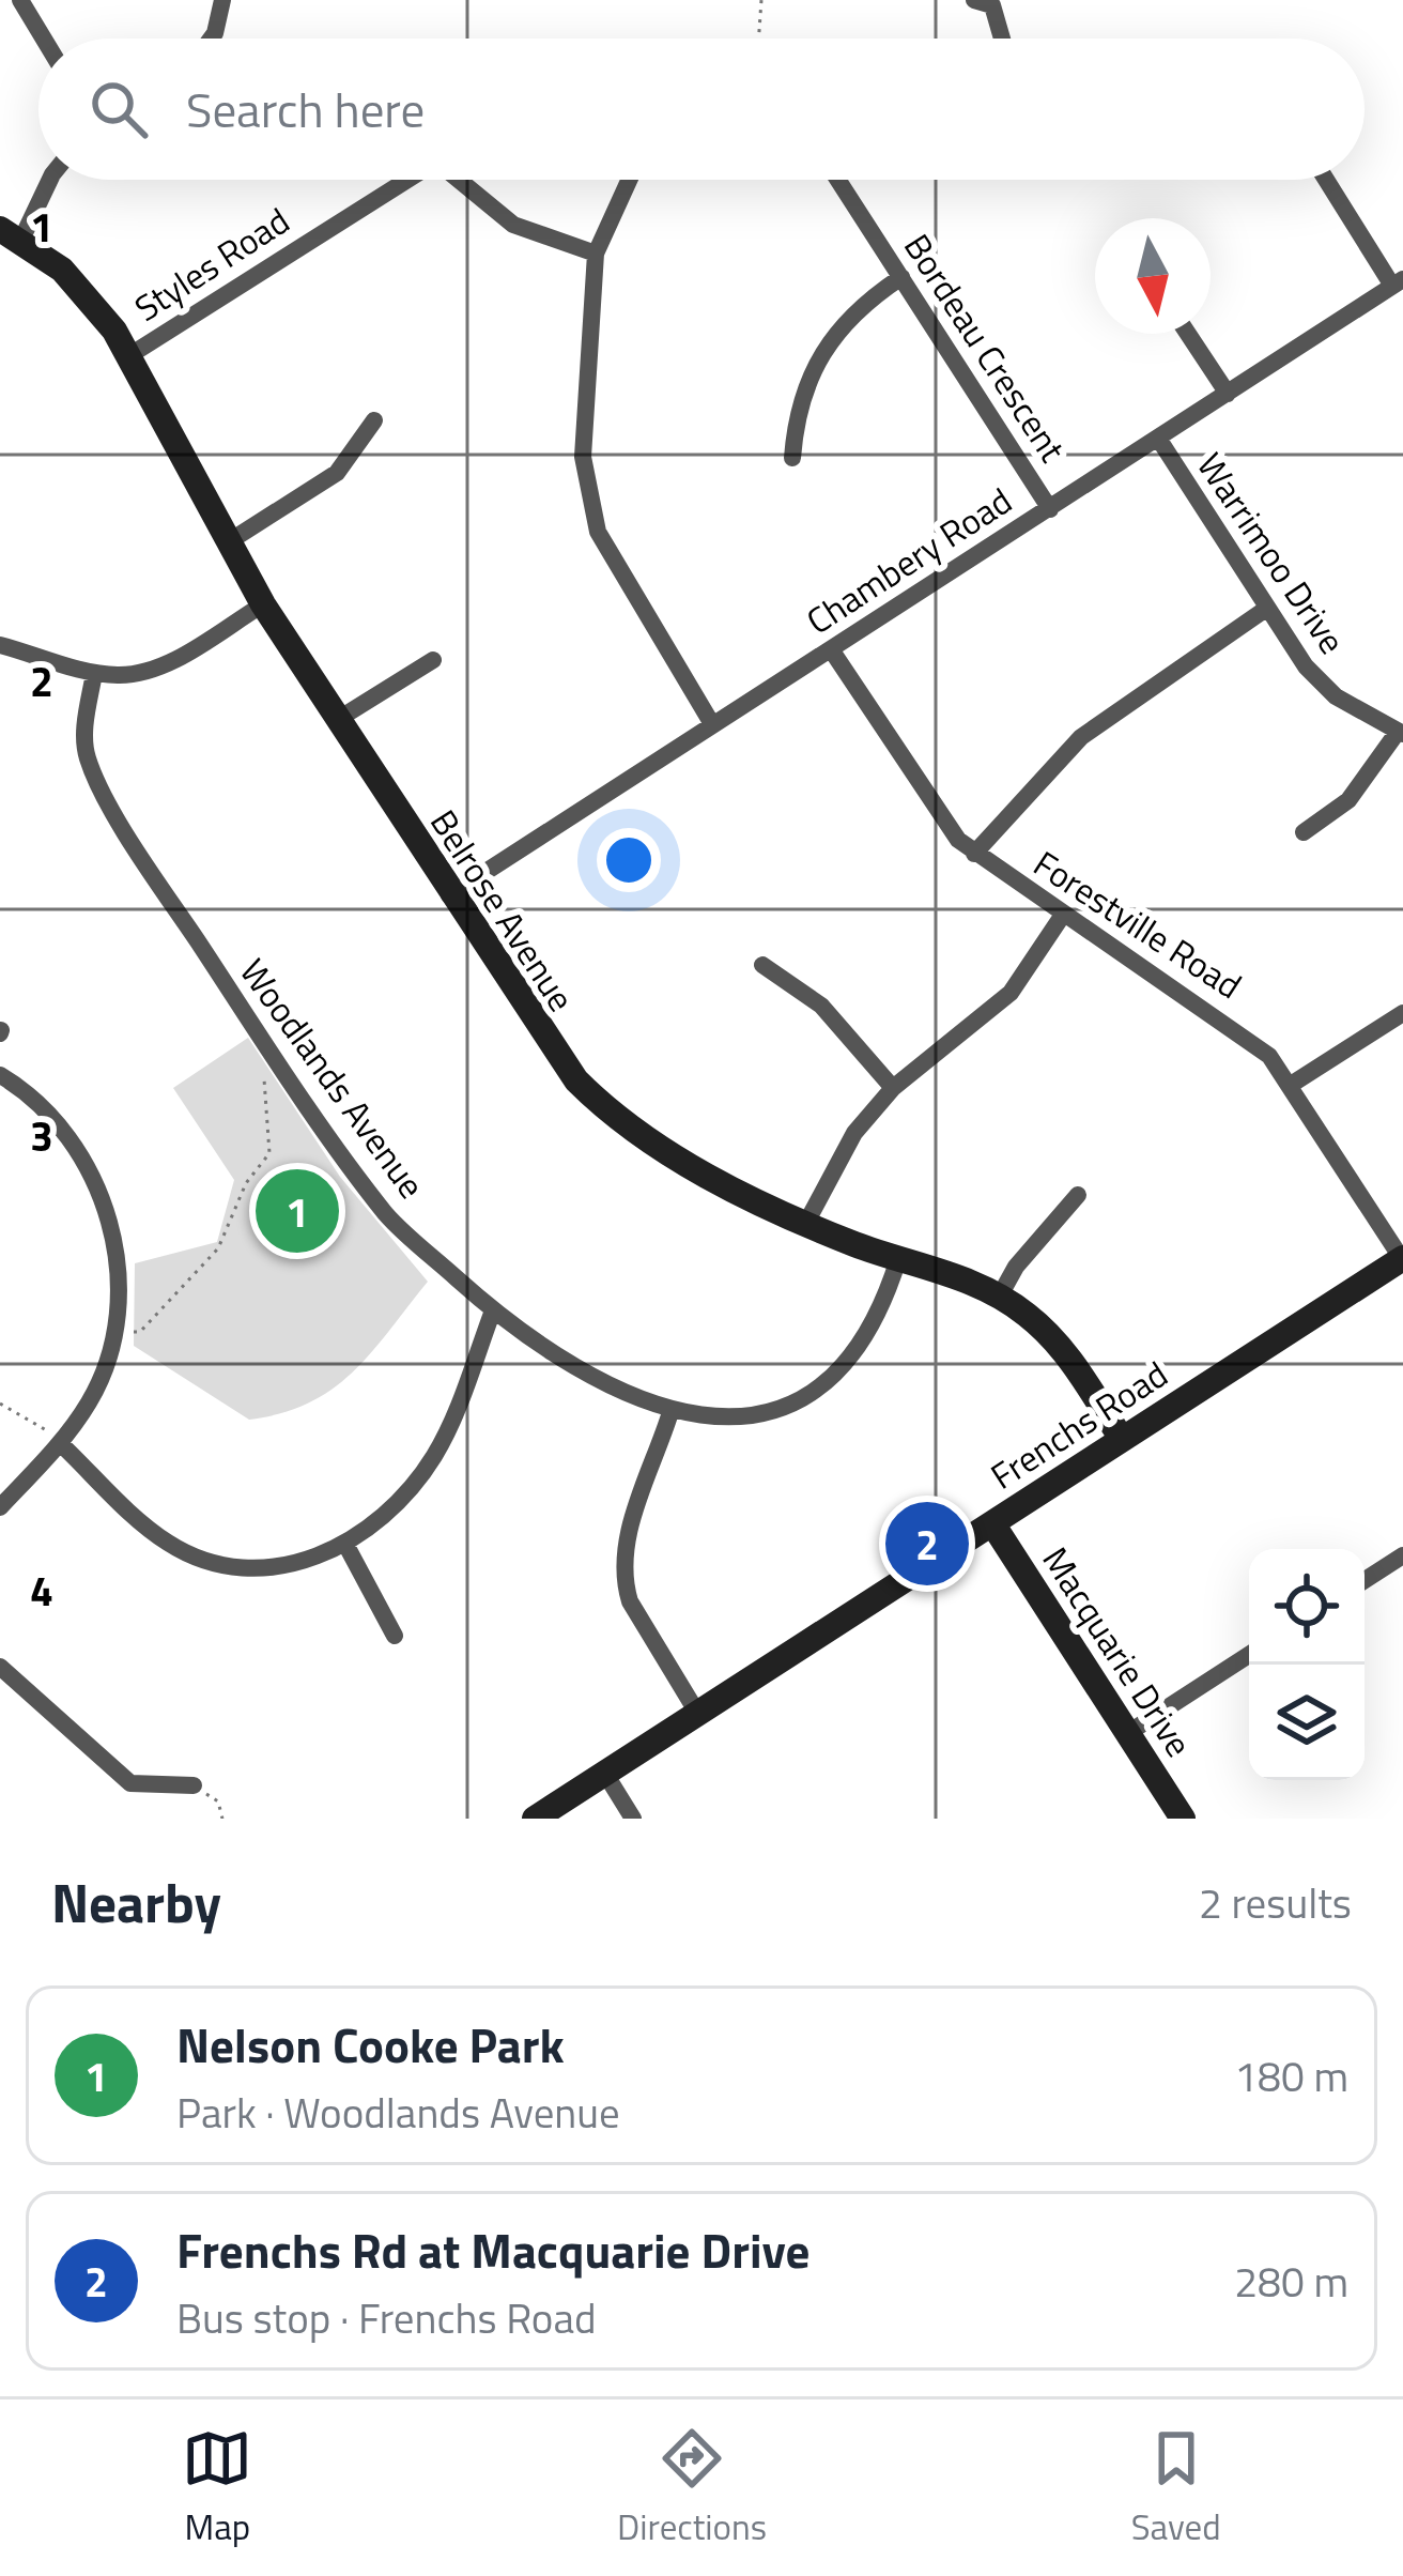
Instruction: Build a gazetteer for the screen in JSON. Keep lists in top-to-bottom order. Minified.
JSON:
{"streets":{"street":["Styles Road","Bordeau Crescent","Warrimoo Drive","Chambery Road","Belrose Avenue","Forestville Road","Woodlands Avenue","Frenchs Road","Macquarie Drive"]},"crossings":[["Styles Road","Belrose Avenue"],["Bordeau Crescent","Chambery Road"],["Warrimoo Drive","Chambery Road"],["Chambery Road","Belrose Avenue"],["Chambery Road","Forestville Road"],["Belrose Avenue","Woodlands Avenue"],["Belrose Avenue","Frenchs Road"],["Forestville Road","Frenchs Road"],["Frenchs Road","Macquarie Drive"]],"north":"bottom","page":{"search":"Search here","pins":["1","2"],"heading":["Nearby","2 results"],"list":[{"mark":"1","name":"Nelson Cooke Park","note":"Park · Woodlands Avenue","value":"180 m"},{"mark":"2","name":"Frenchs Rd at Macquarie Drive","note":"Bus stop · Frenchs Road","value":"280 m"}],"nav":["Map","Directions","Saved"]},"grid":{"rows":["1","2","3","4"]}}
